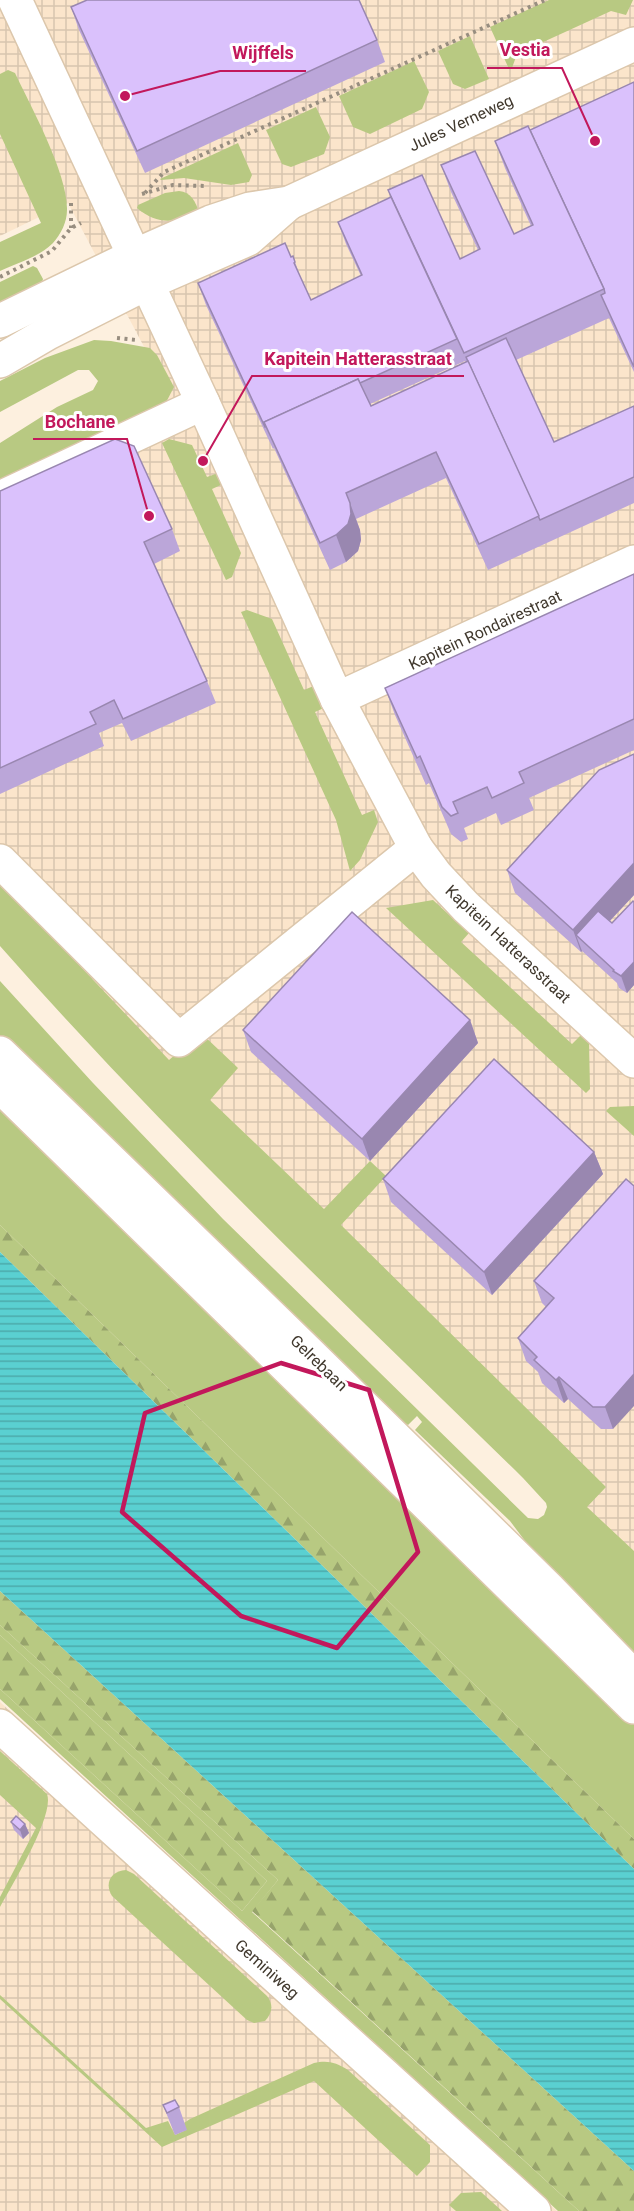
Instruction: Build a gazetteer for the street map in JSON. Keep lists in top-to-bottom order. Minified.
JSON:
{"streets":{"street":["Jules Verneweg","Kapitein Rondairestraat","Kapitein Hatterasstraat","Gelrebaan","Geminiweg"]},"crossings":[["Jules Verneweg","Kapitein Hatterasstraat"],["Kapitein Rondairestraat","Kapitein Hatterasstraat"]],"places":["Wijffels","Vestia","Kapitein Hatterasstraat","Bochane"]}
